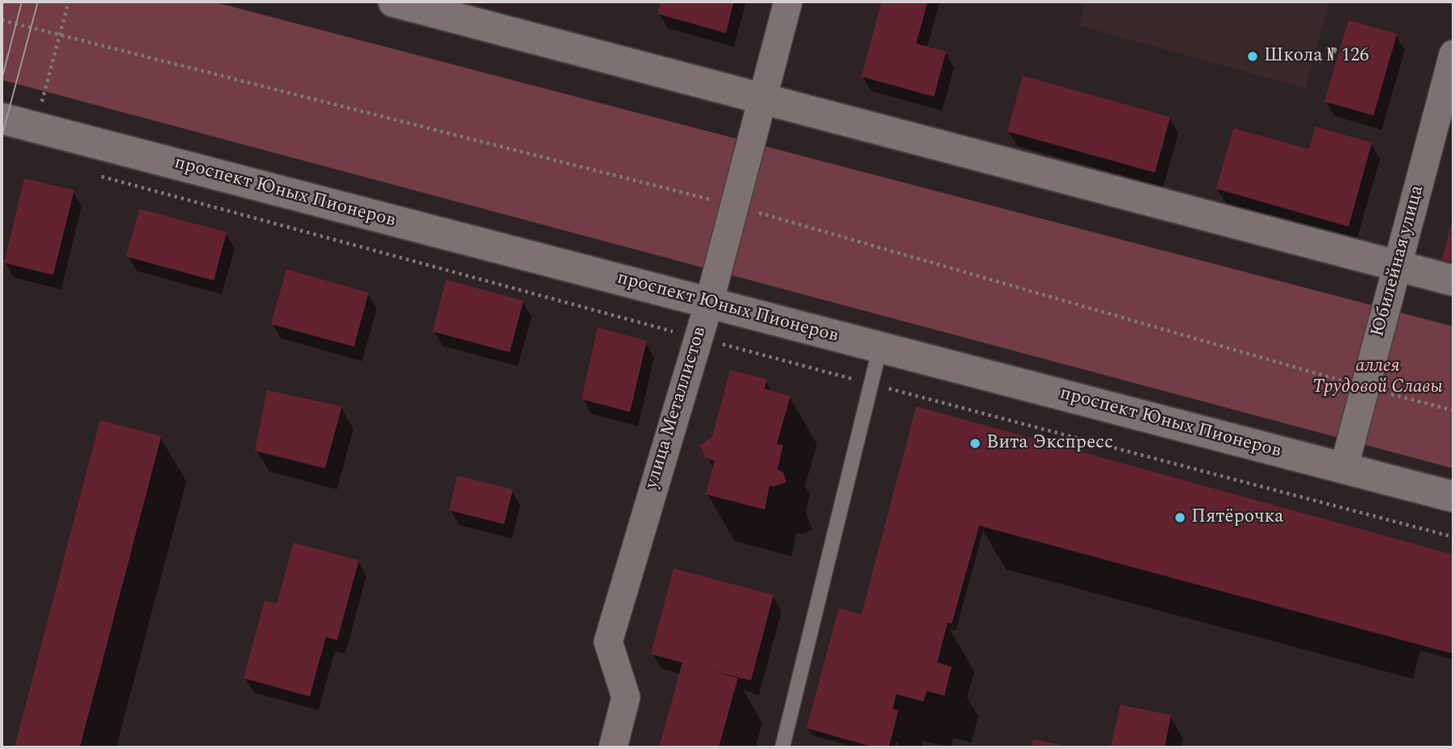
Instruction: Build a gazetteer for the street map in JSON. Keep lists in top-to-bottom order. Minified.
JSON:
{"streets":{"street":["проспект Юных Пионеров","Юбилейная улица","улица Металлистов"]},"crossings":[["проспект Юных Пионеров","Юбилейная улица"],["проспект Юных Пионеров","улица Металлистов"]],"parks":["аллея Трудовой Славы"],"places":["Школа № 126","Вита Экспресс","Пятёрочка"]}
